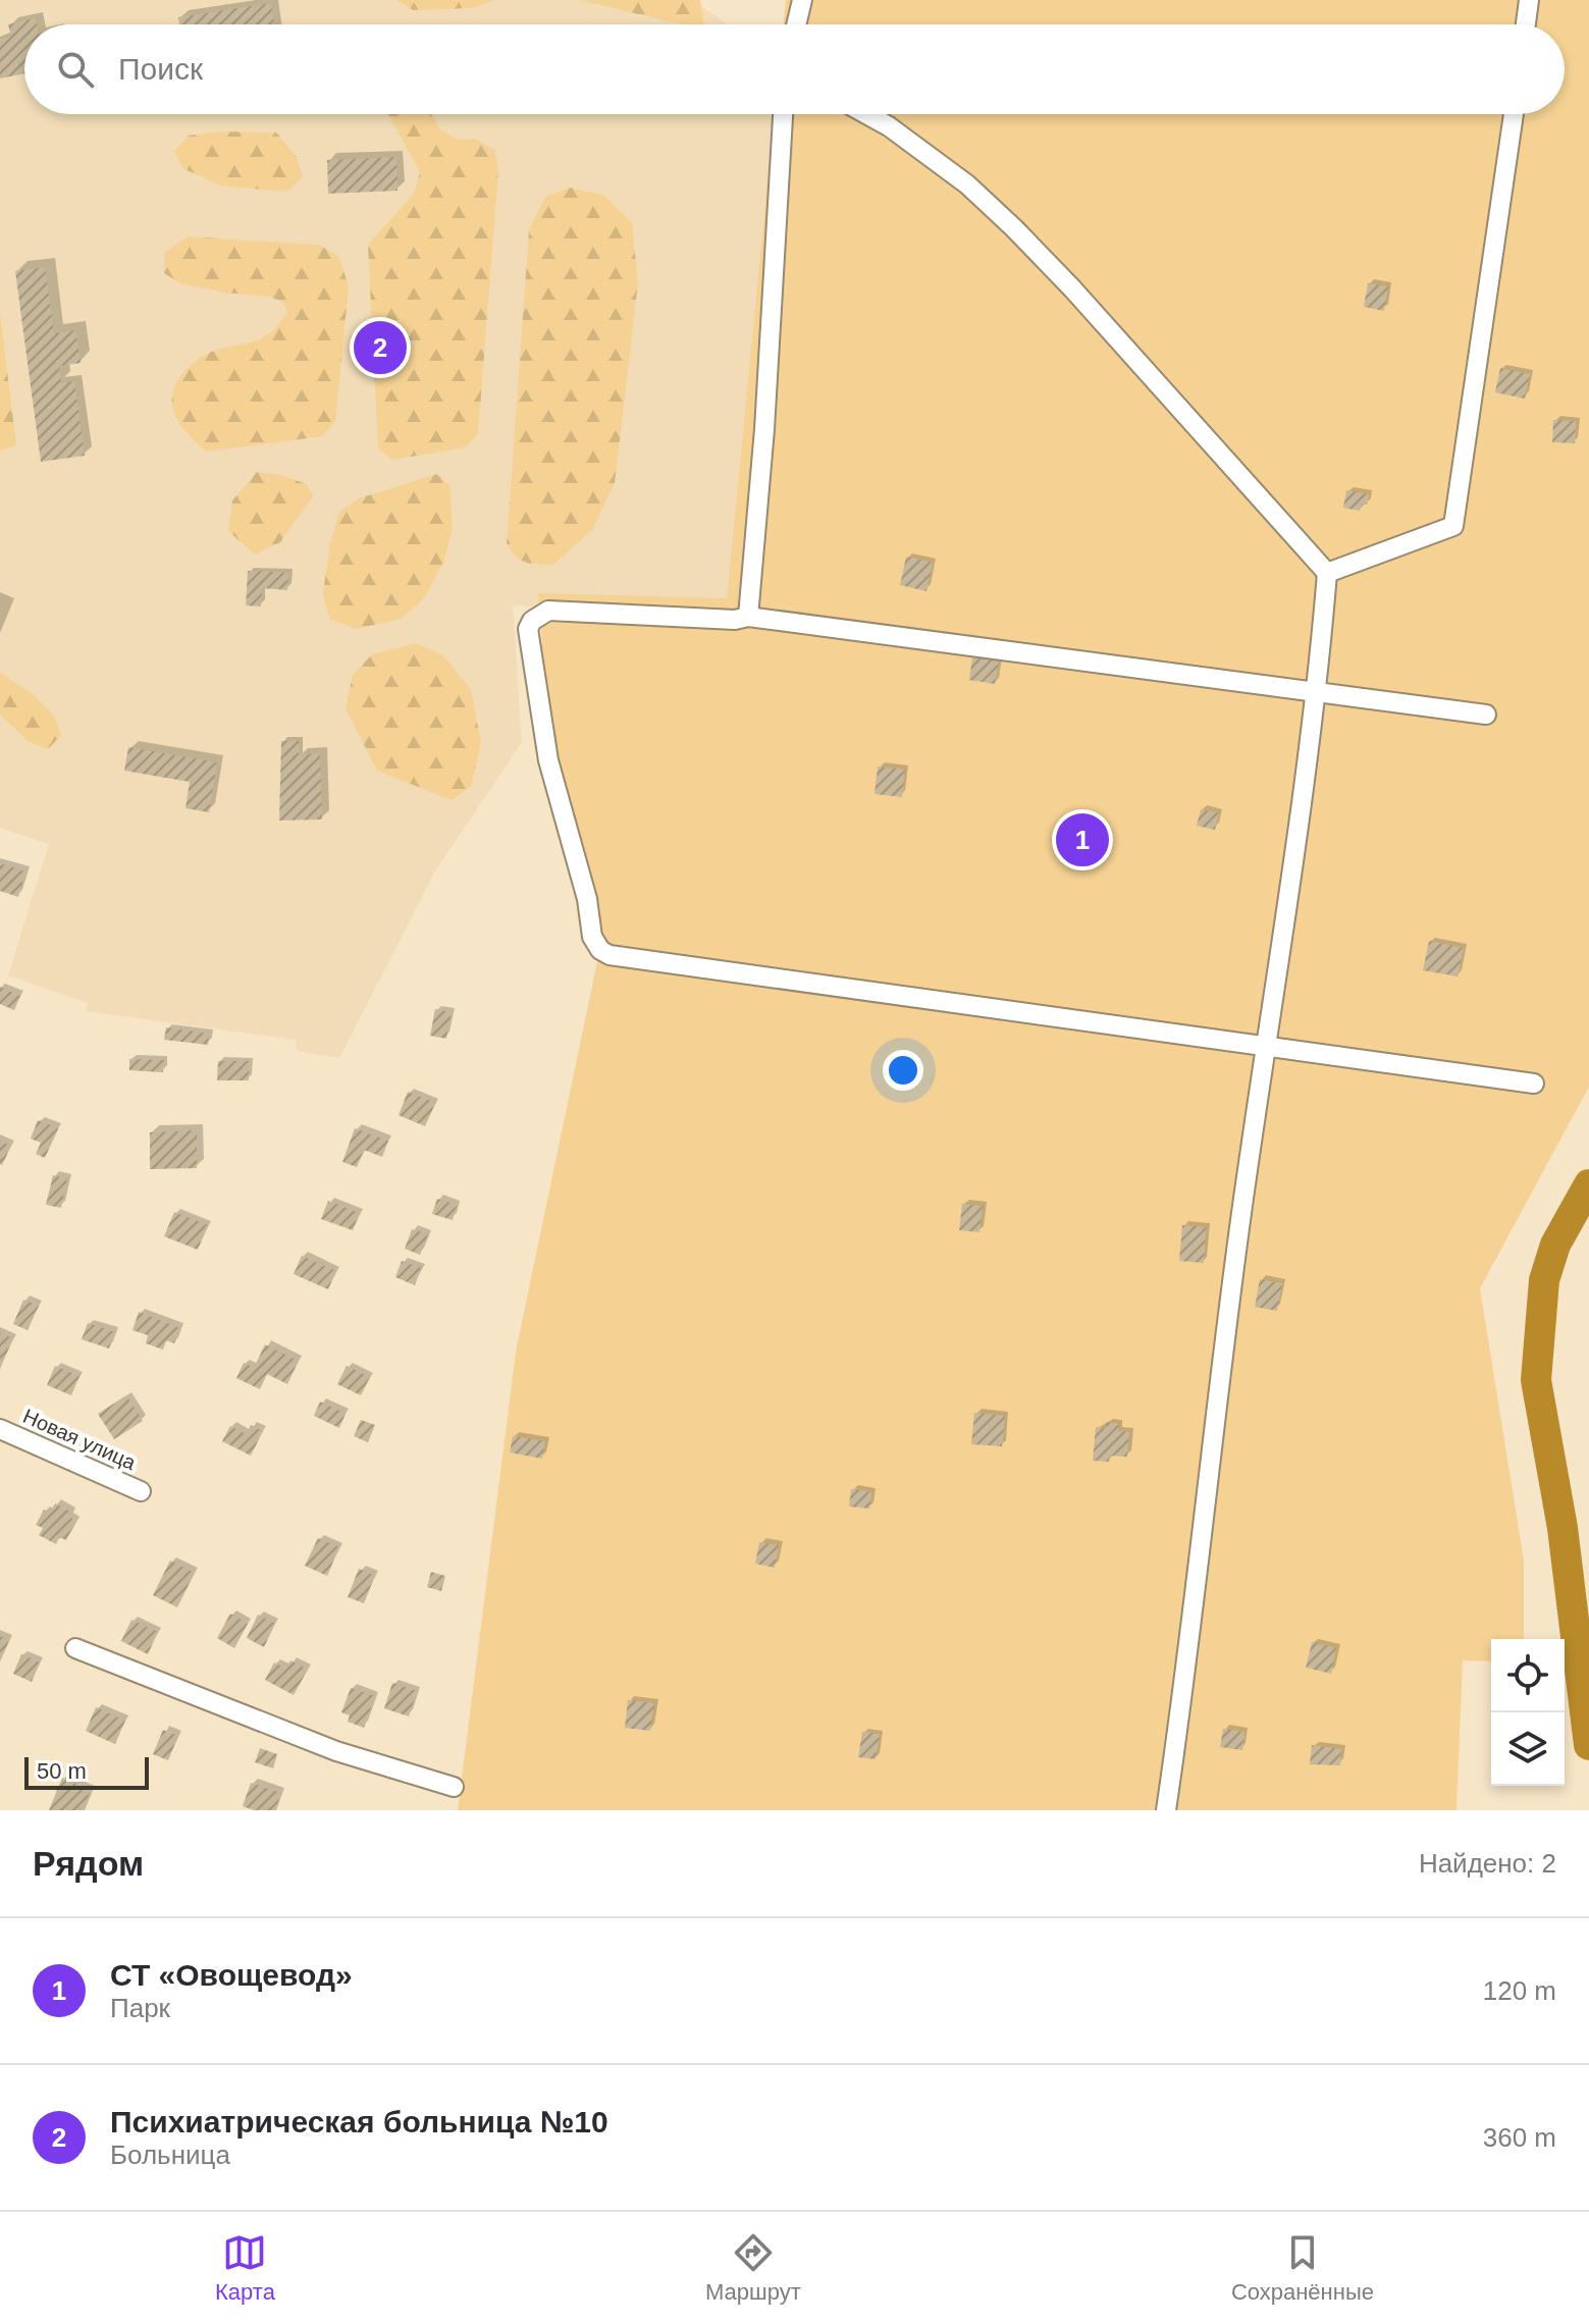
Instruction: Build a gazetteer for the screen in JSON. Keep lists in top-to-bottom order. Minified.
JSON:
{"streets":{"street":["Новая улица"]},"scale_bar":"50 m","page":{"search":"Поиск","pins":["2","1"],"scale":"50 m","heading":["Рядом","Найдено: 2"],"list":[{"mark":"1","name":"СТ «Овощевод»","note":"Парк","value":"120 m"},{"mark":"2","name":"Психиатрическая больница №10","note":"Больница","value":"360 m"}],"nav":["Карта","Маршрут","Сохранённые"]}}
